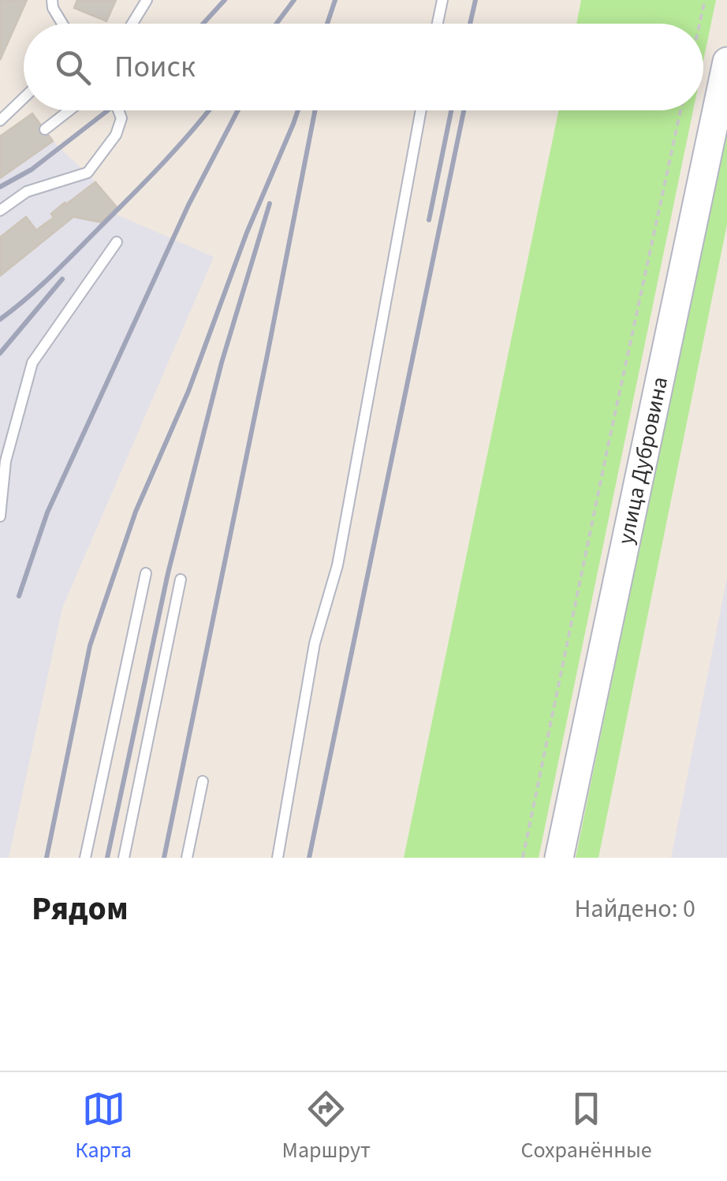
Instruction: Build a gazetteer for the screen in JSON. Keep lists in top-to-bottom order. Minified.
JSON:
{"streets":{"main road":["улица Дубровина"]},"page":{"search":"Поиск","heading":["Рядом","Найдено: 0"],"nav":["Карта","Маршрут","Сохранённые"]}}
